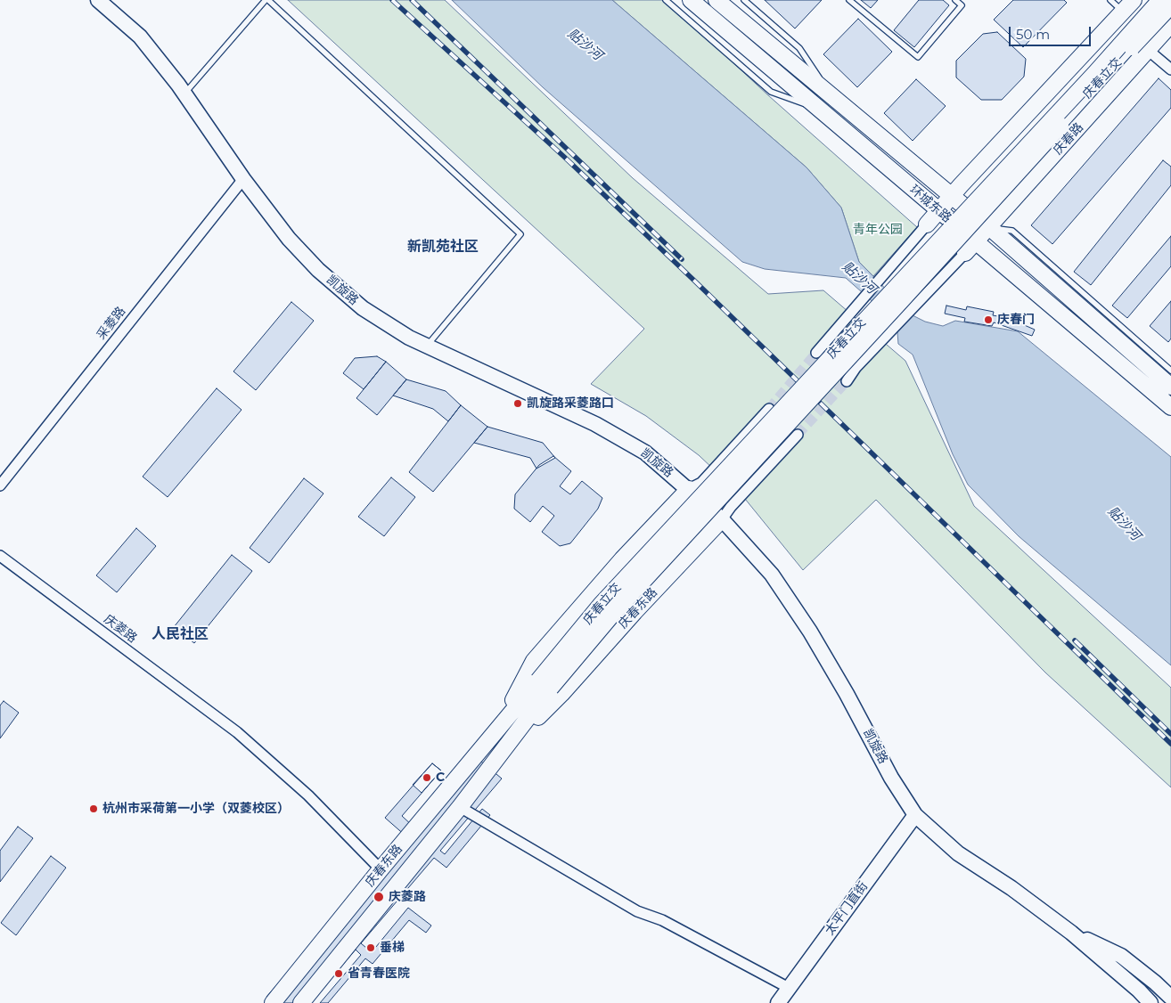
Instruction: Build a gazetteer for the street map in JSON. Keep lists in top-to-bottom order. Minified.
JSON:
{"streets":{"main road":["庆春立交","庆春路","环城东路","凯旋路","庆春东路","太平门直街"],"street":["采菱路","庆菱路"]},"crossings":[["庆春立交","庆春东路"],["庆春路","环城东路"],["凯旋路","采菱路"],["凯旋路","庆春东路"],["凯旋路","太平门直街"],["庆春东路","庆菱路"]],"districts":["新凯苑社区","人民社区"],"water":["贴沙河"],"parks":["青年公园"],"places":["庆春门","凯旋路采菱路口","C","杭州市采荷第一小学（双菱校区）","庆菱路","垂梯","省青春医院"],"scale_bar":"50 m"}
